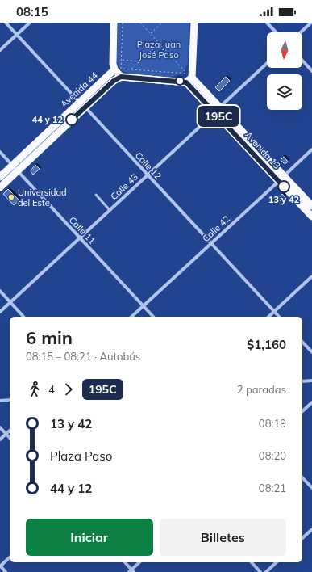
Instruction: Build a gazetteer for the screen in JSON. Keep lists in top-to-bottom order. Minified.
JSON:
{"streets":{"main road":["Avenida 44","Avenida 13"],"street":["Calle 12","Calle 43","Calle 42","Calle 11"]},"crossings":[["Avenida 44","Calle 12"],["Avenida 44","Calle 11"],["Avenida 13","Calle 43"],["Avenida 13","Calle 42"],["Calle 12","Calle 43"],["Calle 12","Calle 42"],["Calle 43","Calle 11"],["Calle 42","Calle 11"]],"parks":["Plaza Juan José Paso"],"places":["44 y 12","13 y 42","Universidad del Este"],"lines":["bus line 195C"],"north":"bottom","page":{"status":"08:15","on_map":"195C","heading":["6 min","08:15 – 08:21 · Autobús","$1,160"],"legs":["4","195C","2 paradas"],"list":[{"name":"13 y 42","value":"08:19"},{"name":"Plaza Paso","value":"08:20"},{"name":"44 y 12","value":"08:21"}],"buttons":["Iniciar","Billetes"]}}
